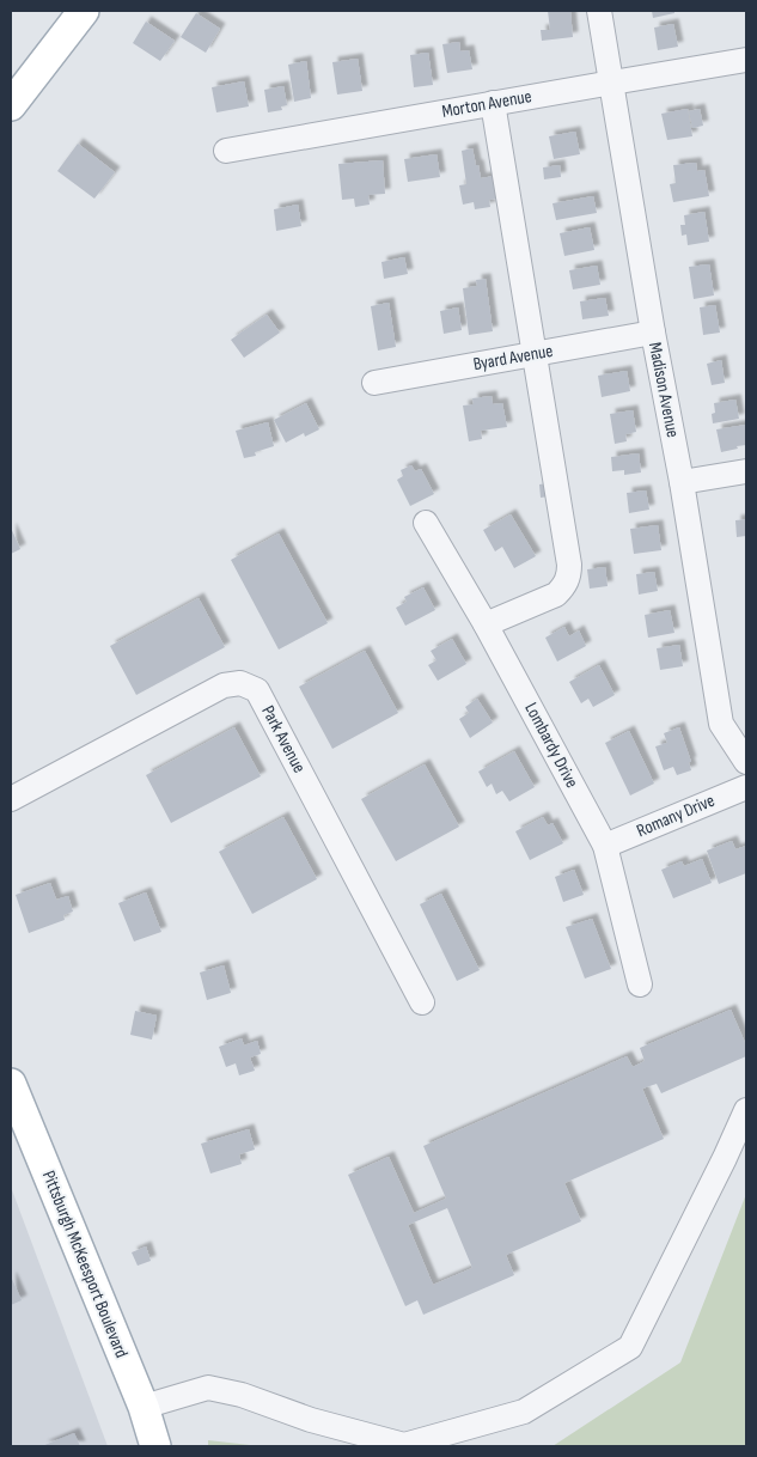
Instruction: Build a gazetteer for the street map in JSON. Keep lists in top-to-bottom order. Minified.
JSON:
{"streets":{"main road":["Pittsburgh McKeesport Boulevard"],"street":["Morton Avenue","Byard Avenue","Madison Avenue","Park Avenue","Lombardy Drive","Romany Drive"]},"crossings":[["Morton Avenue","Madison Avenue"],["Byard Avenue","Madison Avenue"],["Lombardy Drive","Romany Drive"]]}
